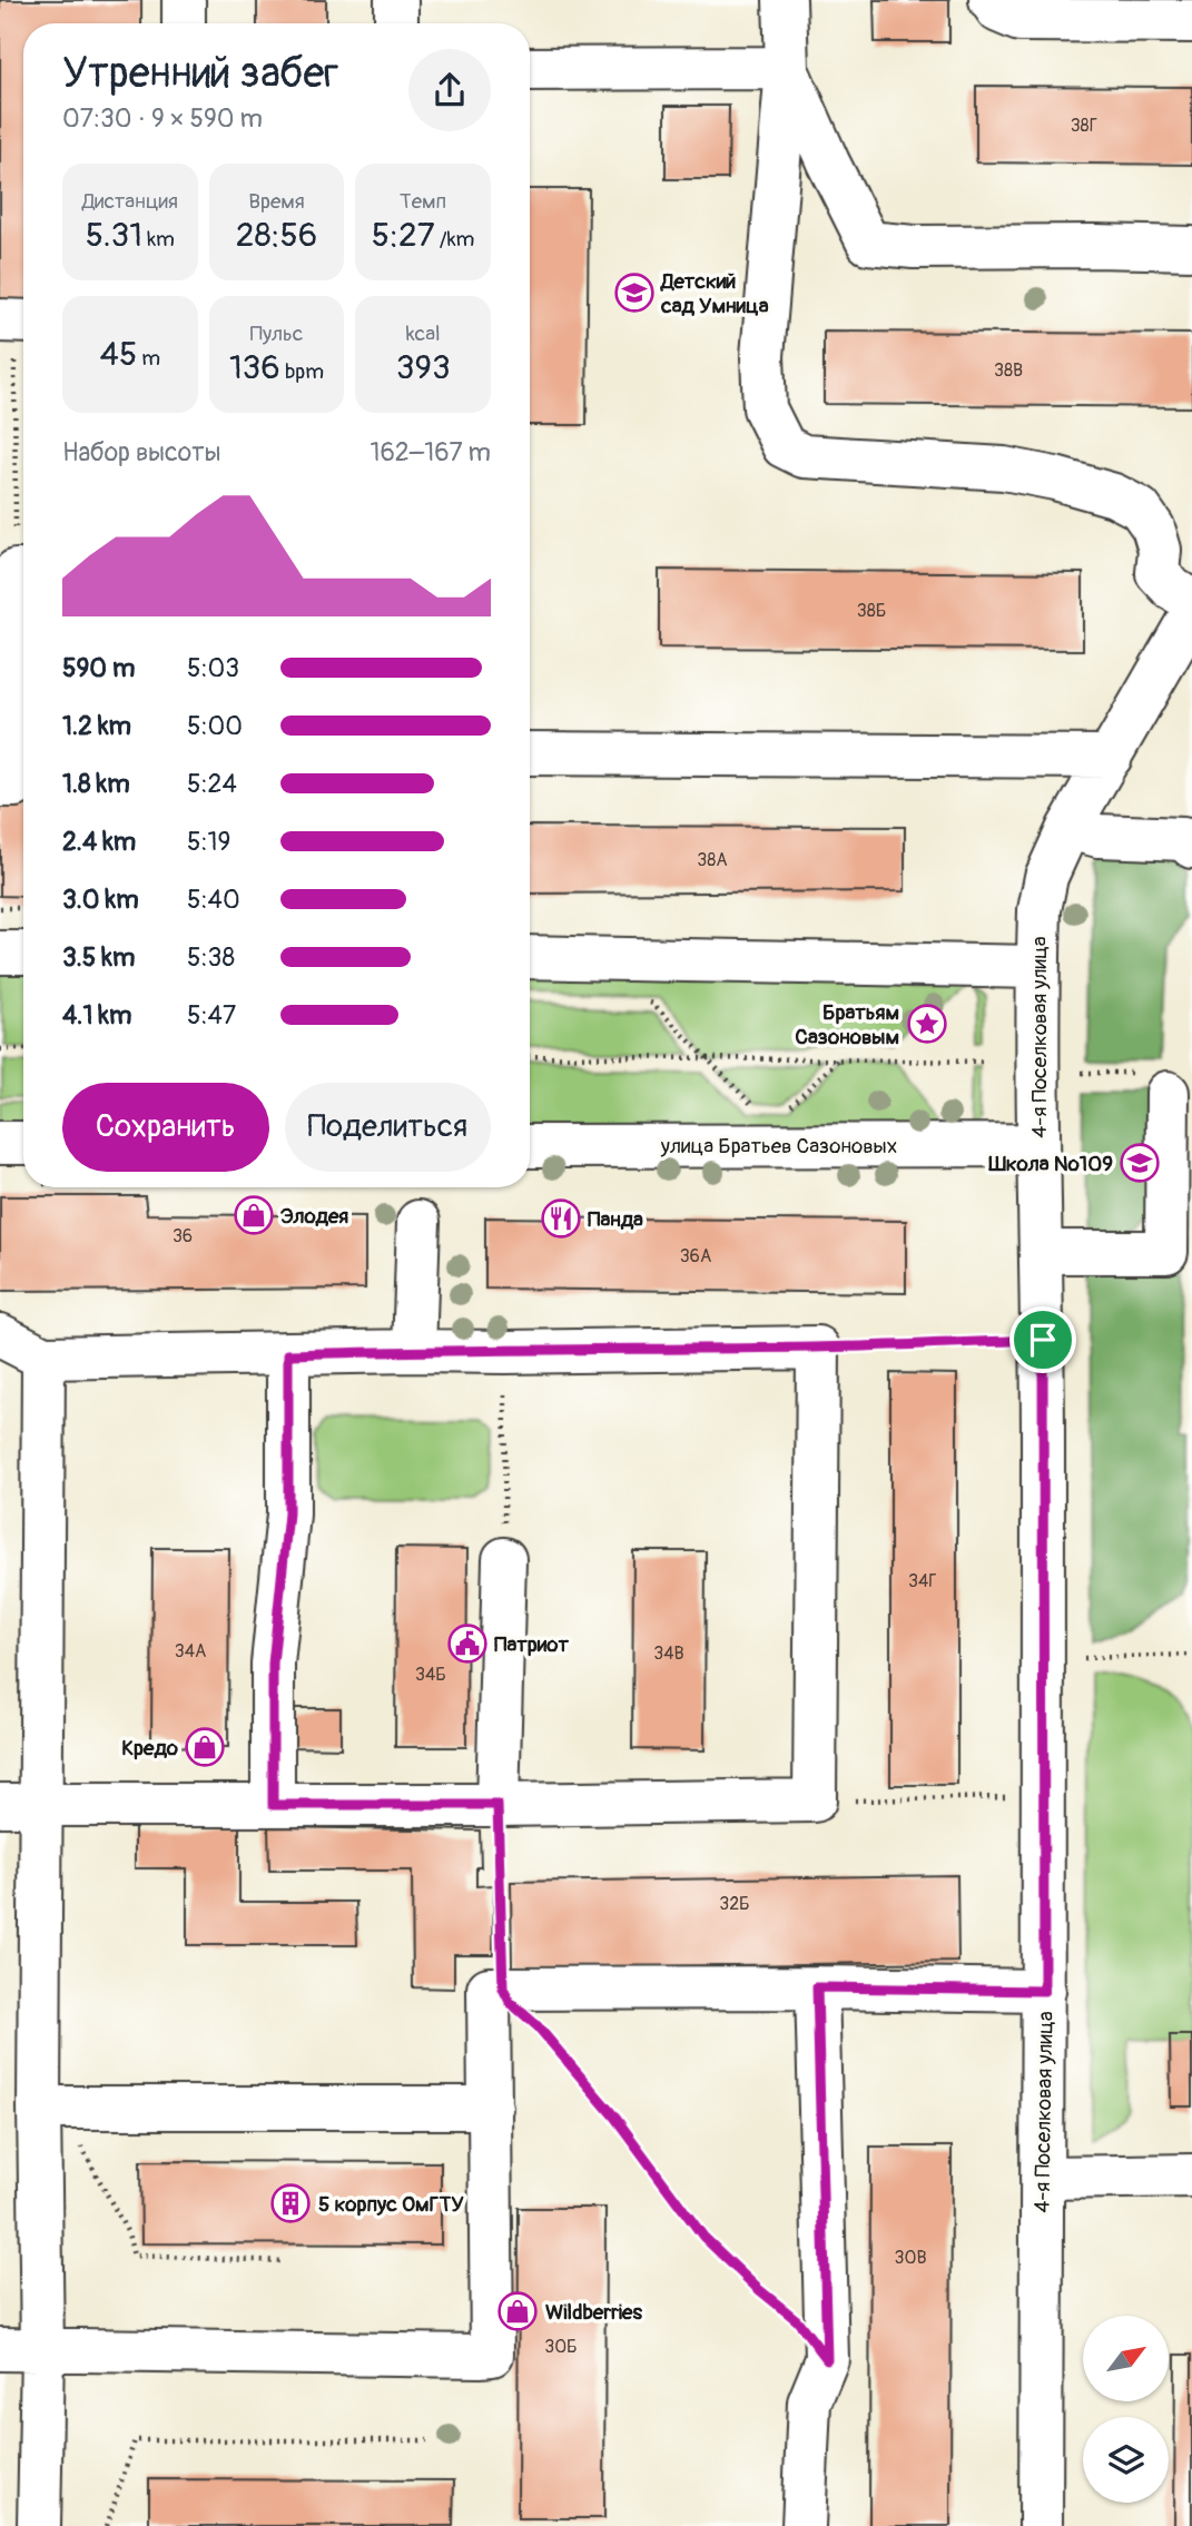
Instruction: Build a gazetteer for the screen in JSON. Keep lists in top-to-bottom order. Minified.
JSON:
{"streets":{"street":["4-я Поселковая улица","улица Братьев Сазоновых"]},"crossings":[["4-я Поселковая улица","улица Братьев Сазоновых"]],"places":{"school or university":["Детский сад Умница","Школа №109"],"place":["Братьям Сазоновым"],"shop":["Элодея","Кредо","Wildberries"],"restaurant":["Панда"],"public building":["Патриот"],"building":["5 корпус ОмГТУ"]},"house_numbers":["38Г","38В","38Б","38А","36","36А","34Г","34А","34В","34Б","32Б","30В","30Б"],"north":"top right","page":{"heading":["Утренний забег","07:30 · 9 × 590 m"],"stats":[["Дистанция","5.31 km"],["Время","28:56"],["Темп","5:27 /km"],["45 m"],["Пульс","136 bpm"],["kcal","393"]],"chart":["Набор высоты","162–167 m"],"list":[{"name":"590 m","note":"5:03"},{"name":"1.2 km","note":"5:00"},{"name":"1.8 km","note":"5:24"},{"name":"2.4 km","note":"5:19"},{"name":"3.0 km","note":"5:40"},{"name":"3.5 km","note":"5:38"},{"name":"4.1 km","note":"5:47"}],"buttons":["Сохранить","Поделиться"]}}
